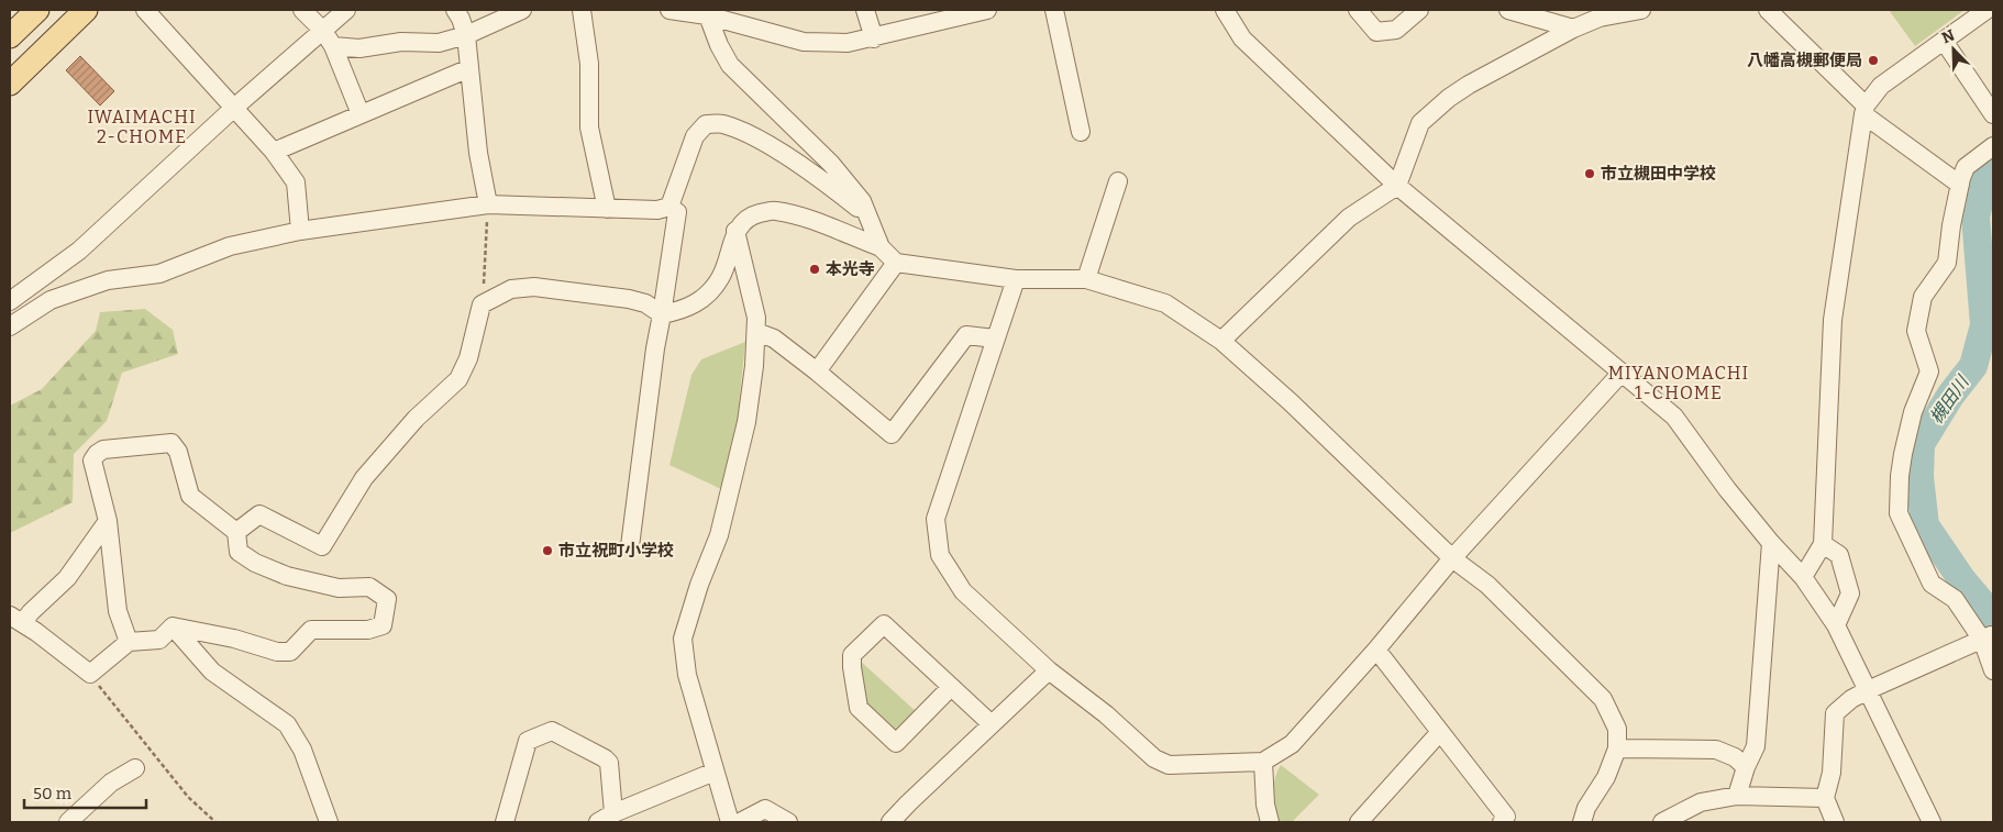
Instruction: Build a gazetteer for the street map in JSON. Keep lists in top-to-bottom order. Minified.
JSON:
{"districts":["IWAIMACHI 2-CHOME","MIYANOMACHI 1-CHOME"],"water":["槻田川"],"places":["八幡高槻郵便局","市立槻田中学校","本光寺","市立祝町小学校"],"scale_bar":"50 m","north":"top left"}
